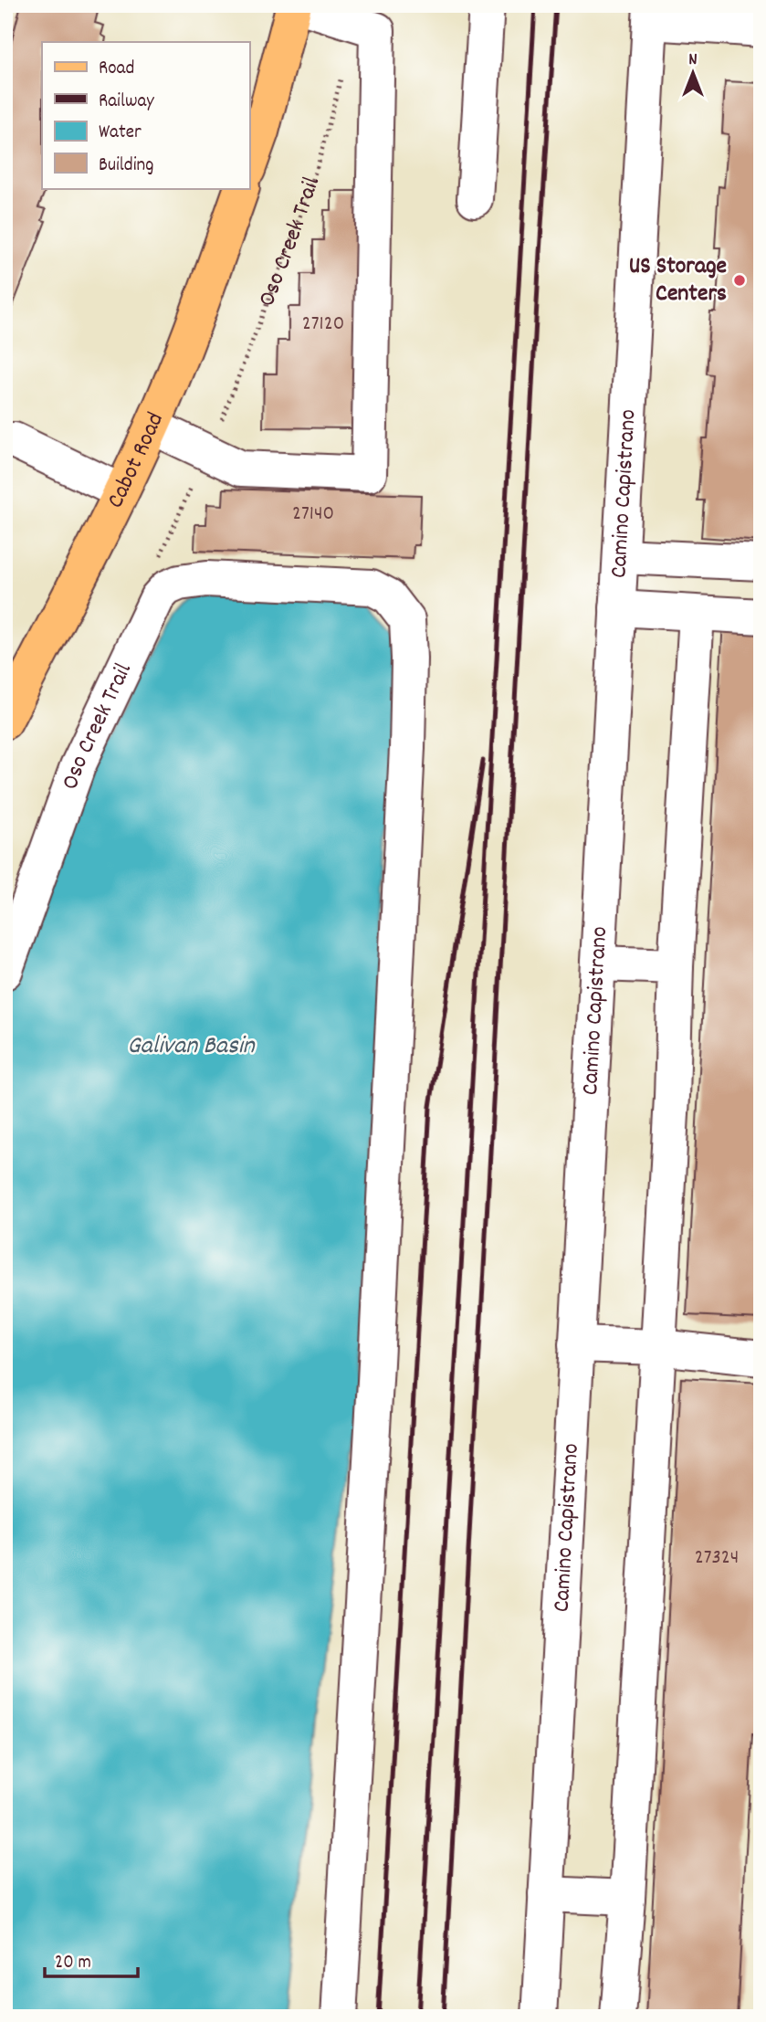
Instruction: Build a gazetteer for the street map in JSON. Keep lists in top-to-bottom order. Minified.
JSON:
{"streets":{"main road":["Cabot Road"],"street":["Oso Creek Trail","Camino Capistrano"]},"water":["Galivan Basin"],"places":["US Storage Centers"],"house_numbers":["27120","27140","27324"],"legend":["Road","Railway","Water","Building"],"scale_bar":"20 m","north":"top"}
